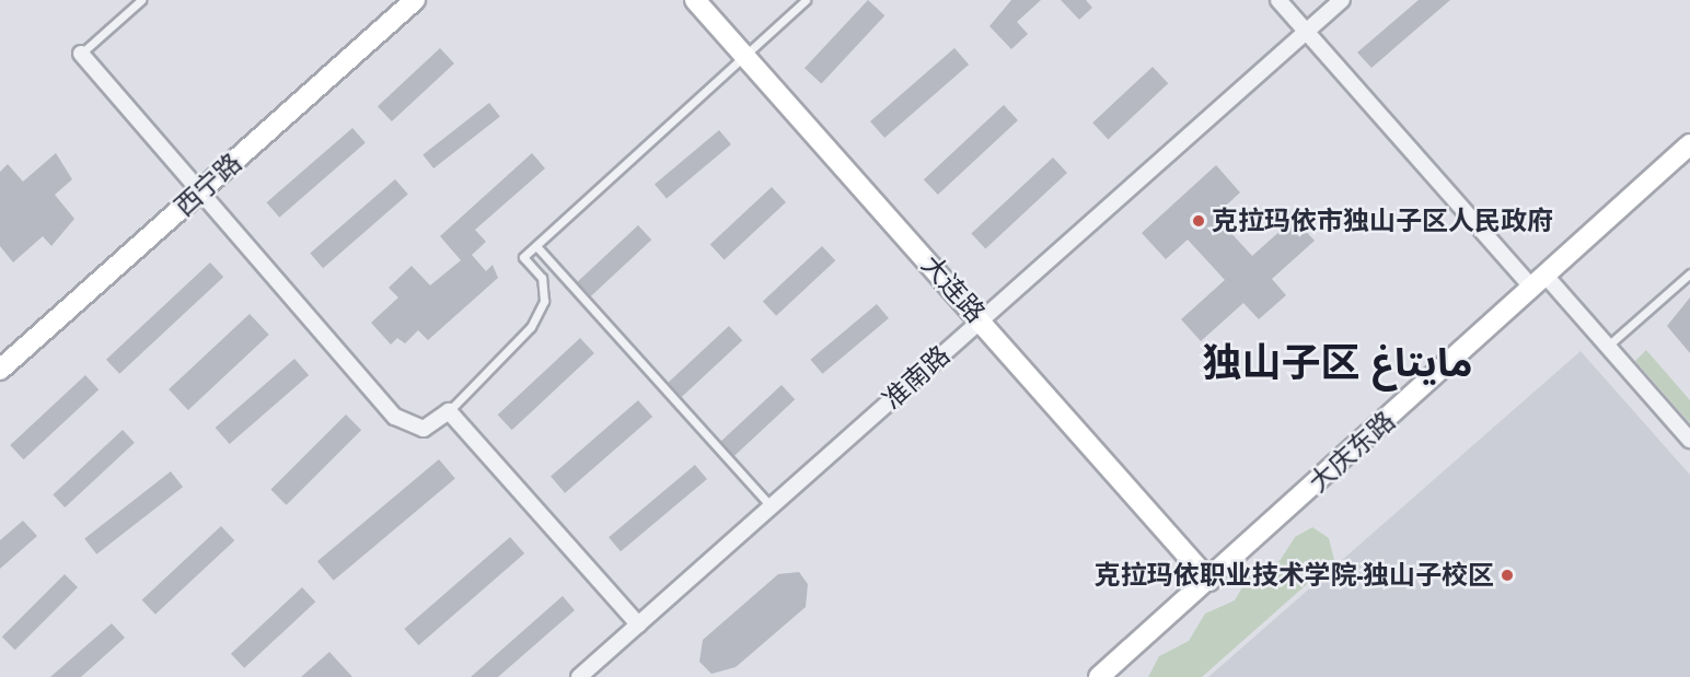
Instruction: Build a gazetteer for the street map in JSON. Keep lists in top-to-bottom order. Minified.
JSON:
{"streets":{"street":["西宁路","大连路","准南路","大庆东路"]},"crossings":[["大连路","准南路"],["大连路","大庆东路"]],"districts":["独山子区 مايتاغ"],"places":["克拉玛依市独山子区人民政府","克拉玛依职业技术学院-独山子校区"]}
